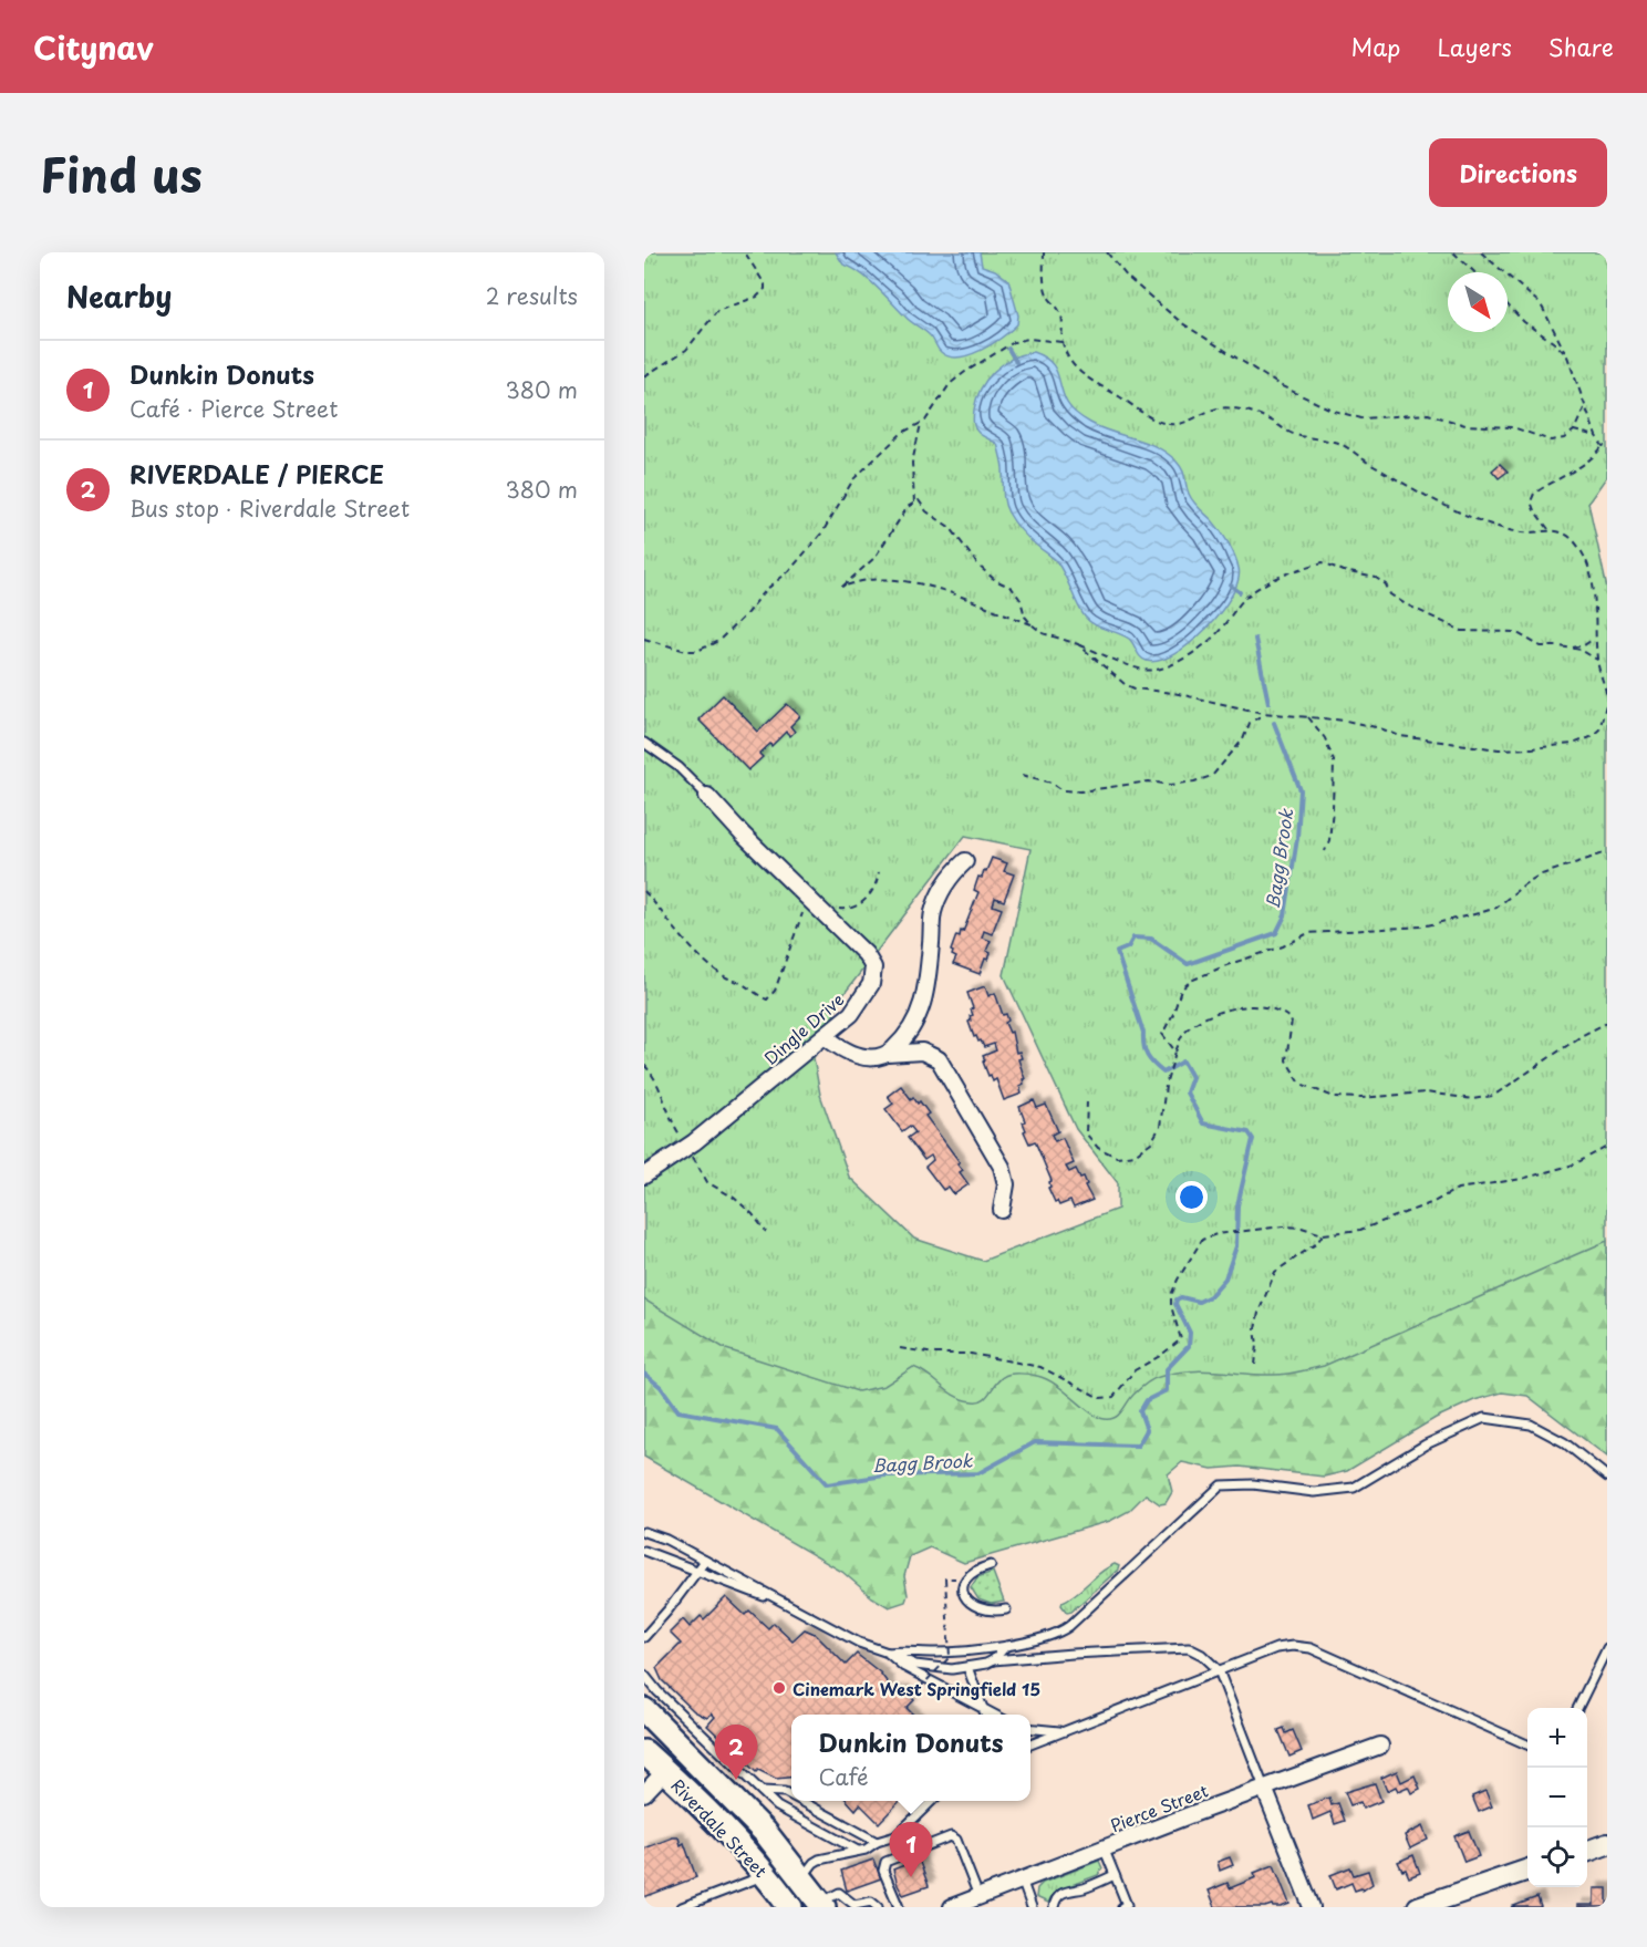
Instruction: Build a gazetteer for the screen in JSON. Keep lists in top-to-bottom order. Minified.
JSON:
{"streets":{"main road":["Riverdale Street"],"street":["Dingle Drive","Pierce Street"]},"water":["Bagg Brook"],"places":["Cinemark West Springfield 15"],"north":"bottom right","page":{"header":"Citynav","nav":["Map","Layers","Share"],"title":"Find us","buttons":"Directions","heading":["Nearby","2 results"],"list":[{"mark":"1","name":"Dunkin Donuts","note":"Café · Pierce Street","value":"380 m"},{"mark":"2","name":"RIVERDALE / PIERCE","note":"Bus stop · Riverdale Street","value":"380 m"}],"map_buttons":["+","−"],"popup":["Dunkin Donuts","Café"],"pins":["2","1"]}}
